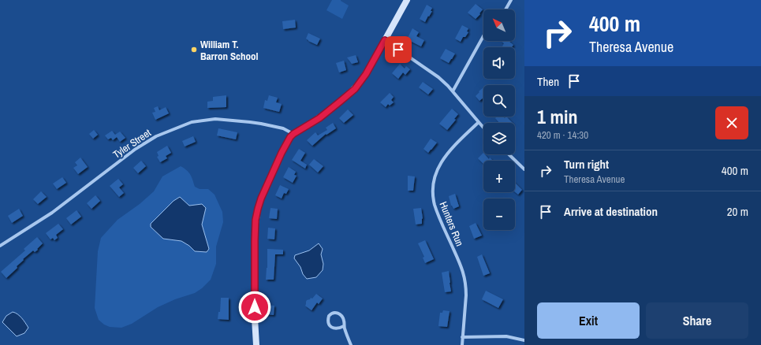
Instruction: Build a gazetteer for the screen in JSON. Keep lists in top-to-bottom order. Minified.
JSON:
{"streets":{"street":["Tyler Street","Hunters Run"]},"places":["William T. Barron School"],"north":"top left","page":{"turn":["400 m","Theresa Avenue"],"map_buttons":["+","−"],"then":"Then","heading":["1 min","420 m · 14:30"],"list":[{"name":"Turn right","note":"Theresa Avenue","value":"400 m"},{"name":"Arrive at destination","value":"20 m"}],"buttons":["Exit","Share"]}}
